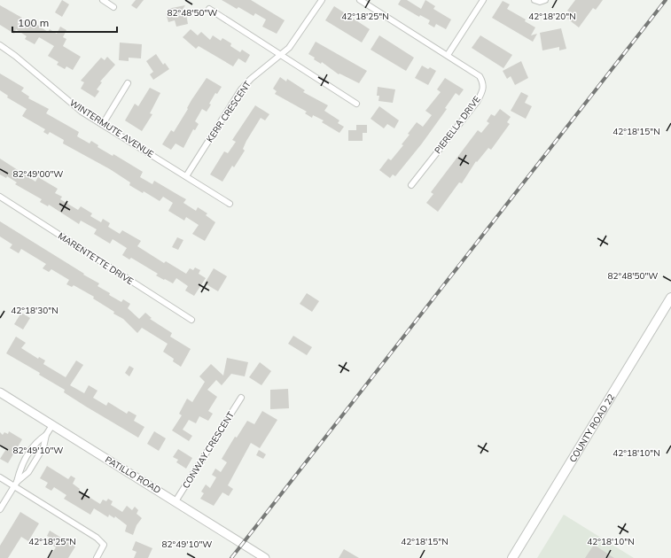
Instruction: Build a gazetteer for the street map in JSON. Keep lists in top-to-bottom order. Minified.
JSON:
{"streets":{"main road":["COUNTY ROAD 22"],"street":["KERR CRESCENT","PIERELLA DRIVE","WINTERMUTE AVENUE","MARENTETTE DRIVE","CONWAY CRESCENT","PATILLO ROAD"]},"crossings":[["KERR CRESCENT","WINTERMUTE AVENUE"],["CONWAY CRESCENT","PATILLO ROAD"]],"scale_bar":"100 m","coordinates":["82°48'50\"W","42°18'25\"N","42°18'20\"N","42°18'15\"N","82°49'00\"W","42°18'30\"N","82°49'10\"W","42°18'10\"N"]}
